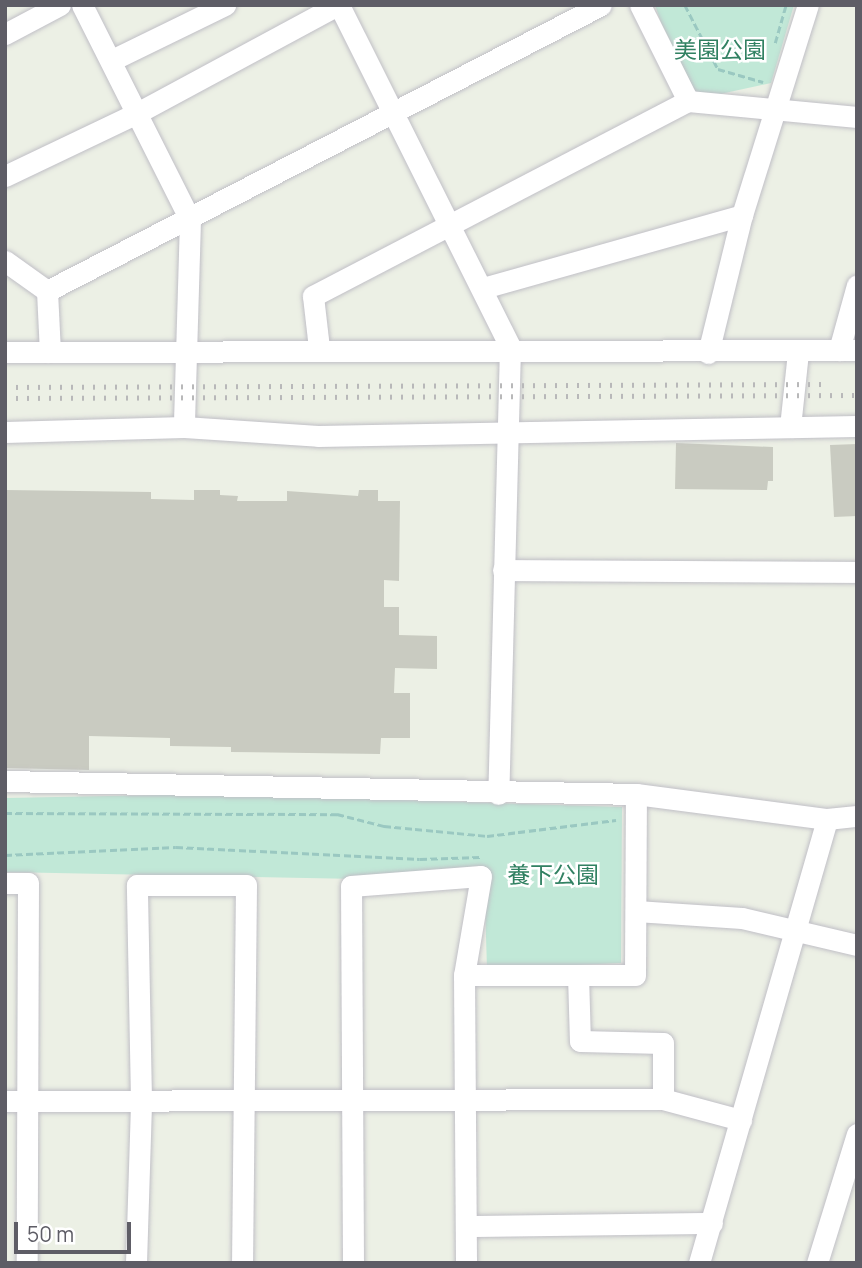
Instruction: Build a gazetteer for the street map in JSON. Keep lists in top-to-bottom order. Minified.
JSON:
{"parks":["美園公園","養下公園"],"scale_bar":"50 m"}
